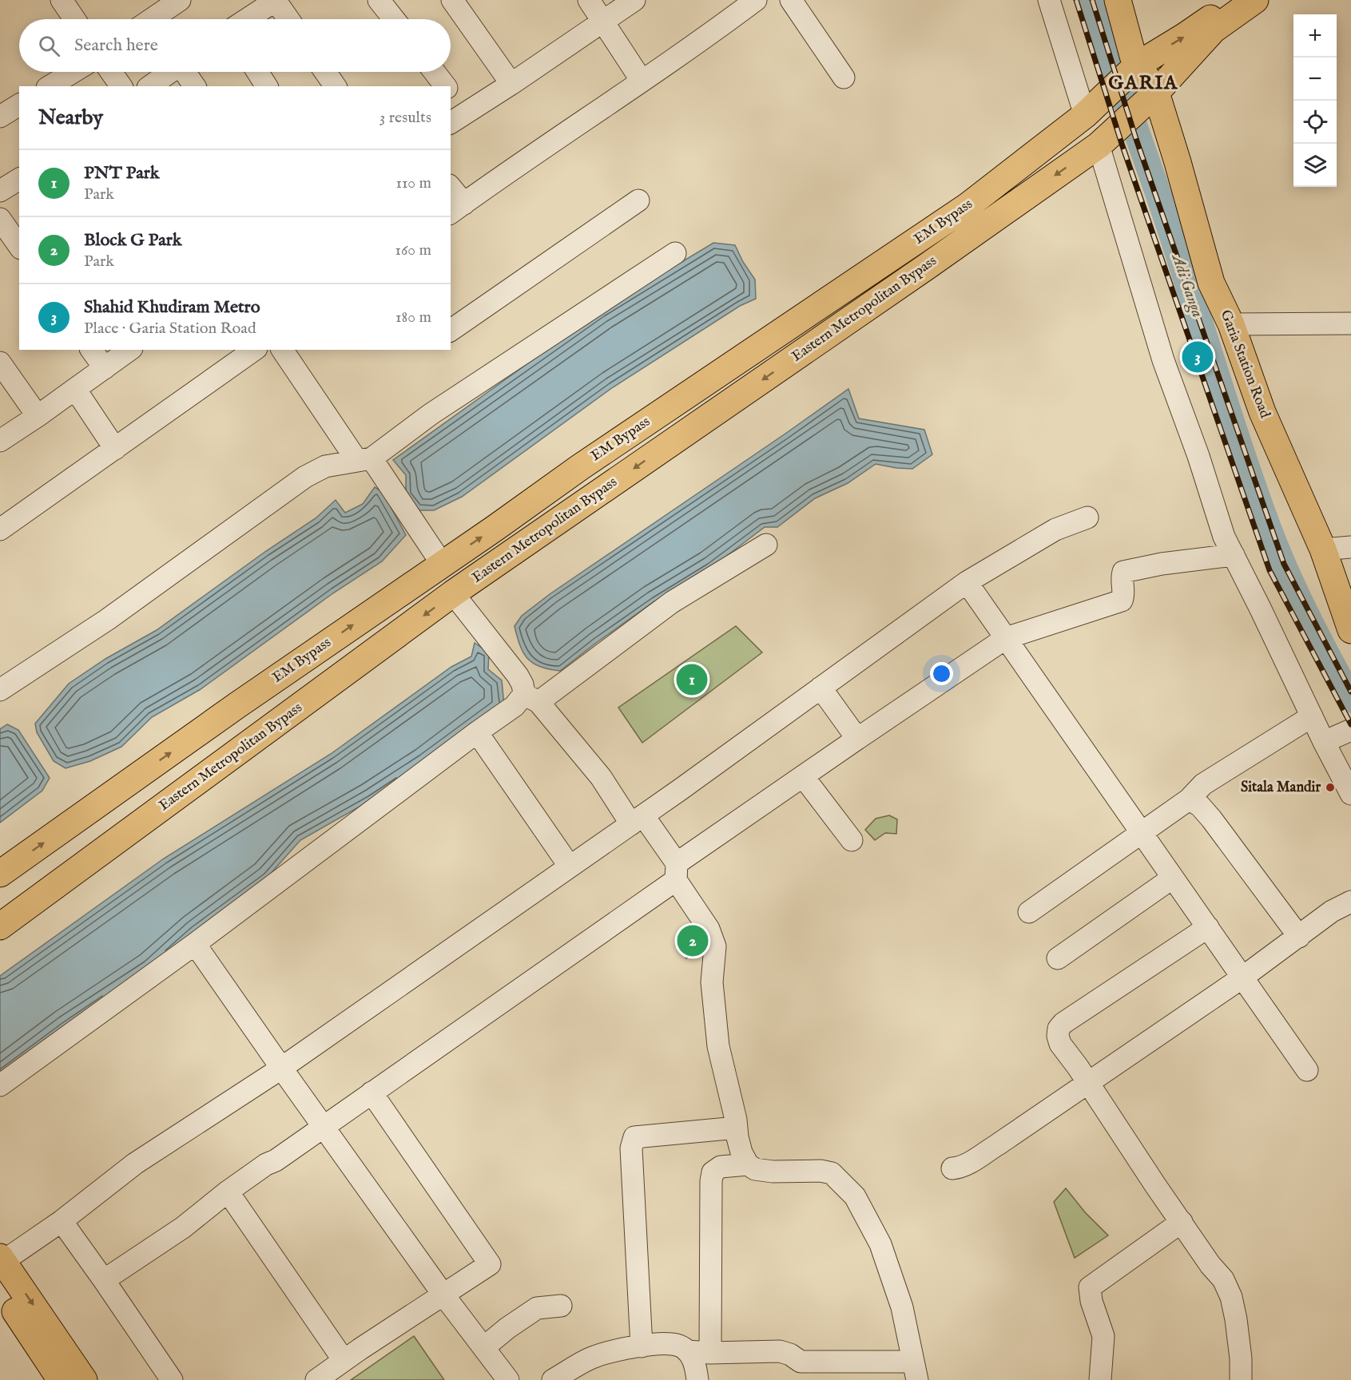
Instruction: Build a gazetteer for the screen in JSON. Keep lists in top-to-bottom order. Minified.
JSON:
{"streets":{"main road":["EM Bypass","Eastern Metropolitan Bypass","Garia Station Road"]},"crossings":[["EM Bypass","Garia Station Road"]],"one_way":["EM Bypass","Eastern Metropolitan Bypass"],"districts":["GARIA"],"water":["Adi Ganga"],"places":["Sitala Mandir"],"page":{"map_buttons":["+","−"],"search":"Search here","heading":["Nearby","3 results"],"list":[{"mark":"1","name":"PNT Park","note":"Park","value":"110 m"},{"mark":"2","name":"Block G Park","note":"Park","value":"160 m"},{"mark":"3","name":"Shahid Khudiram Metro","note":"Place · Garia Station Road","value":"180 m"}],"pins":["3","1","2"]}}
